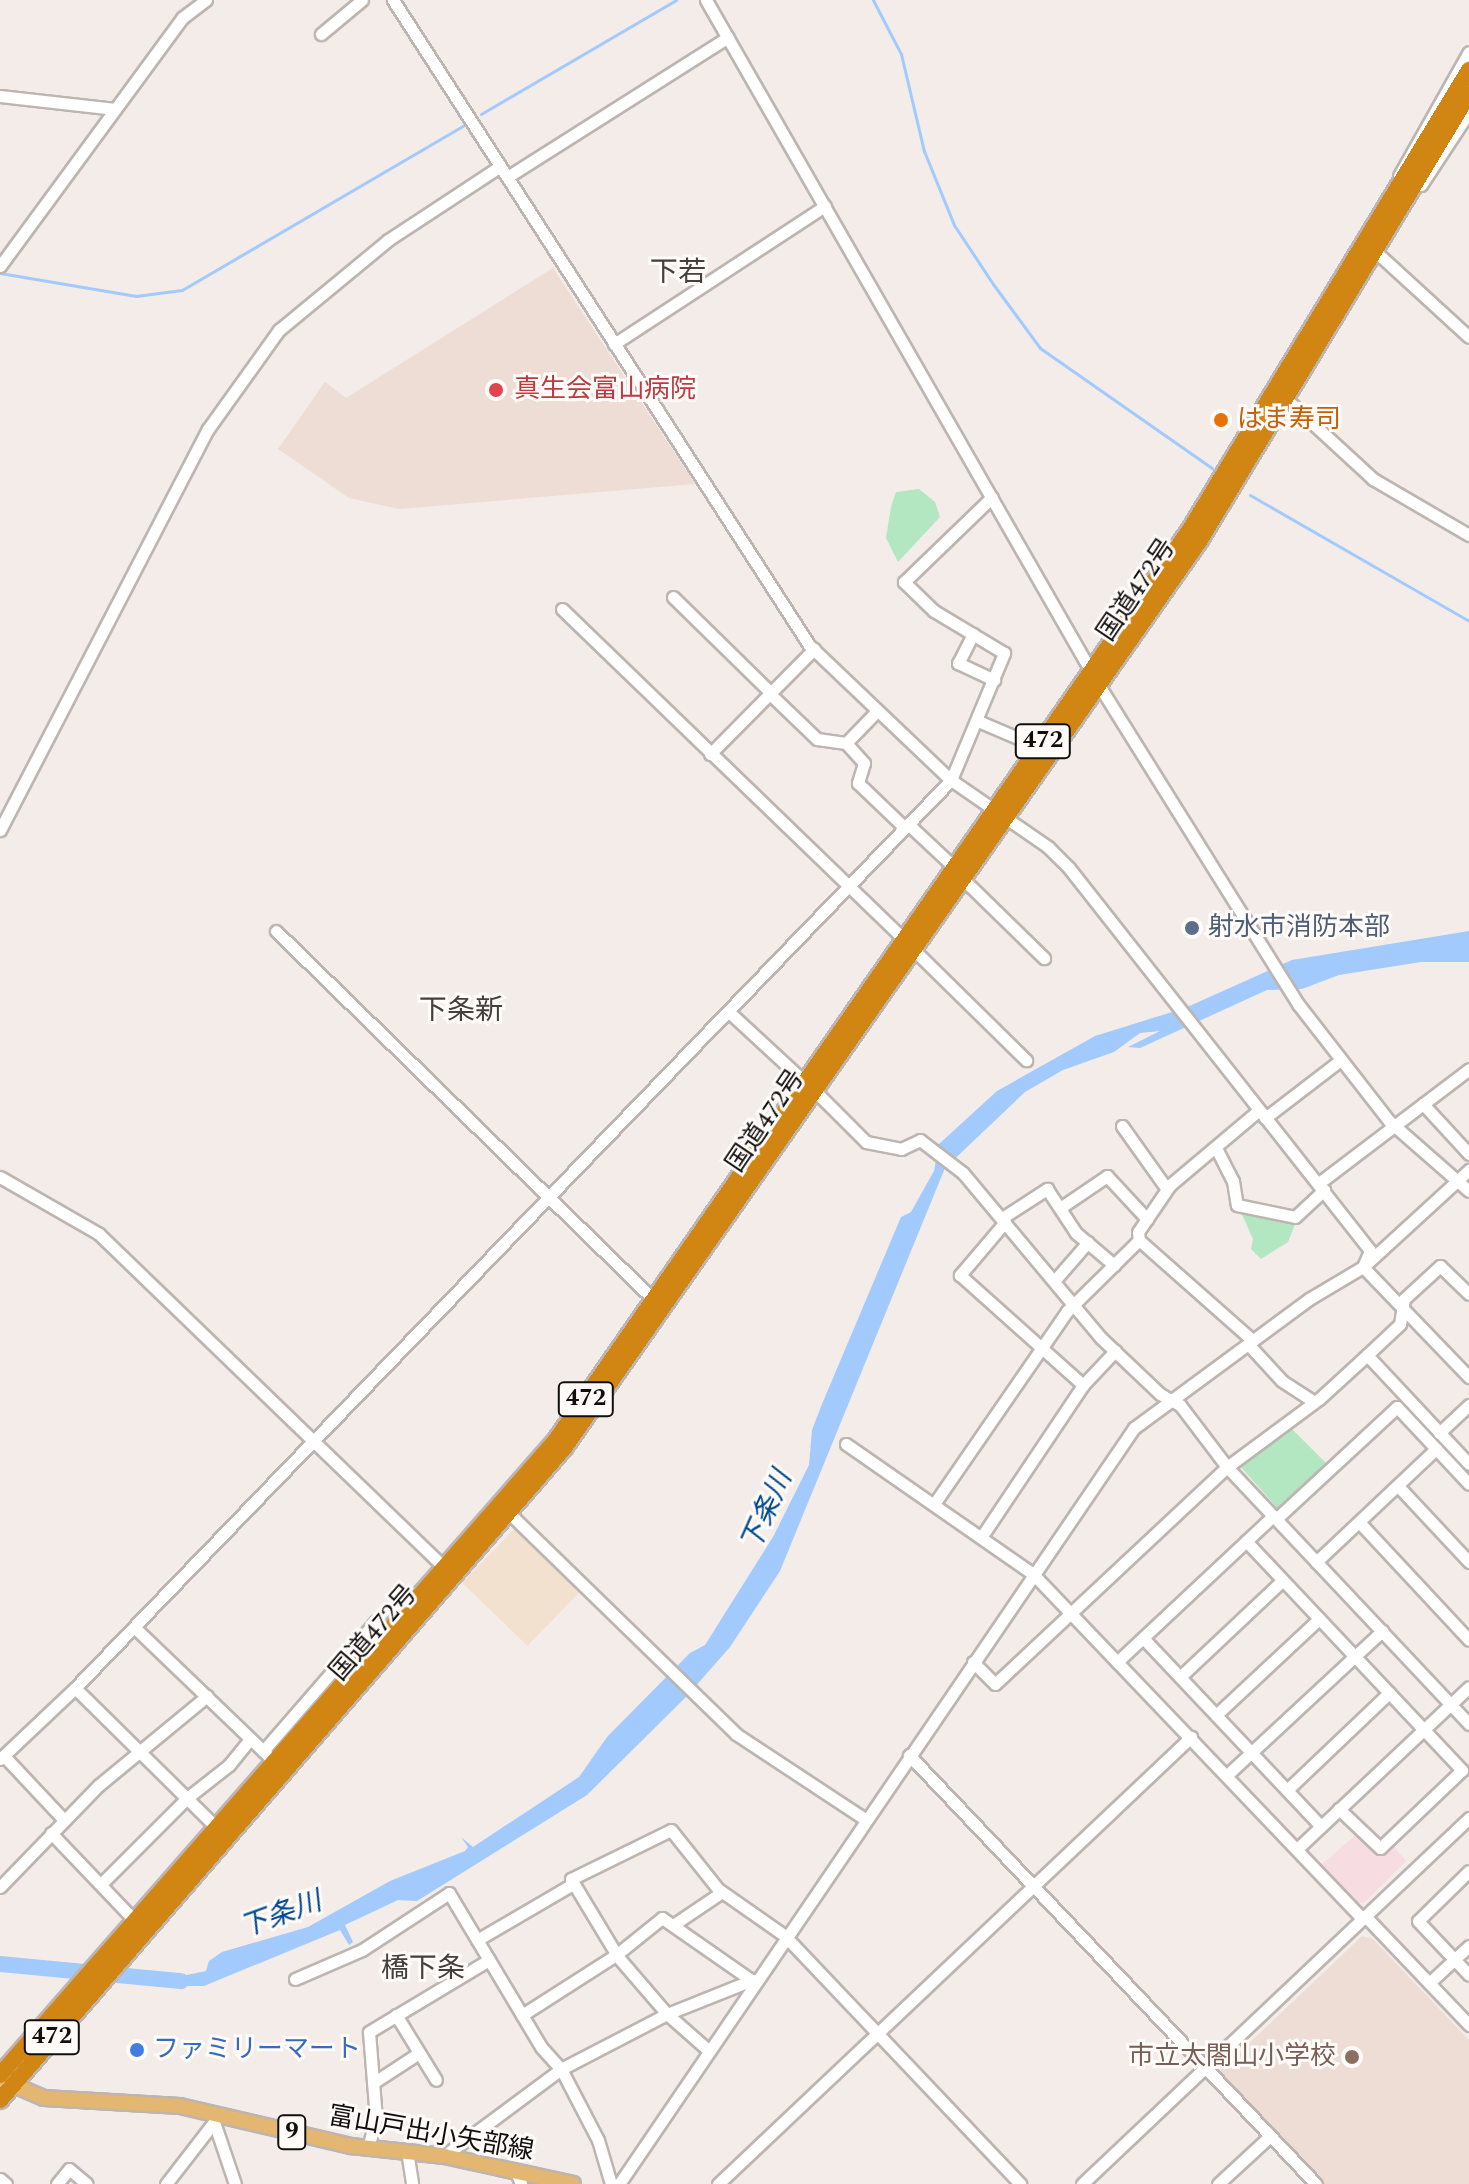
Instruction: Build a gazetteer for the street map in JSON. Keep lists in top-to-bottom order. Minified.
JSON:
{"streets":{"highway":["国道472号","472"],"main road":["9","富山戸出小矢部線"]},"crossings":[["国道472号","富山戸出小矢部線"]],"districts":["下若","下条新","橋下条"],"water":["下条川"],"places":["真生会富山病院","はま寿司","射水市消防本部","ファミリーマート","市立太閤山小学校"]}
